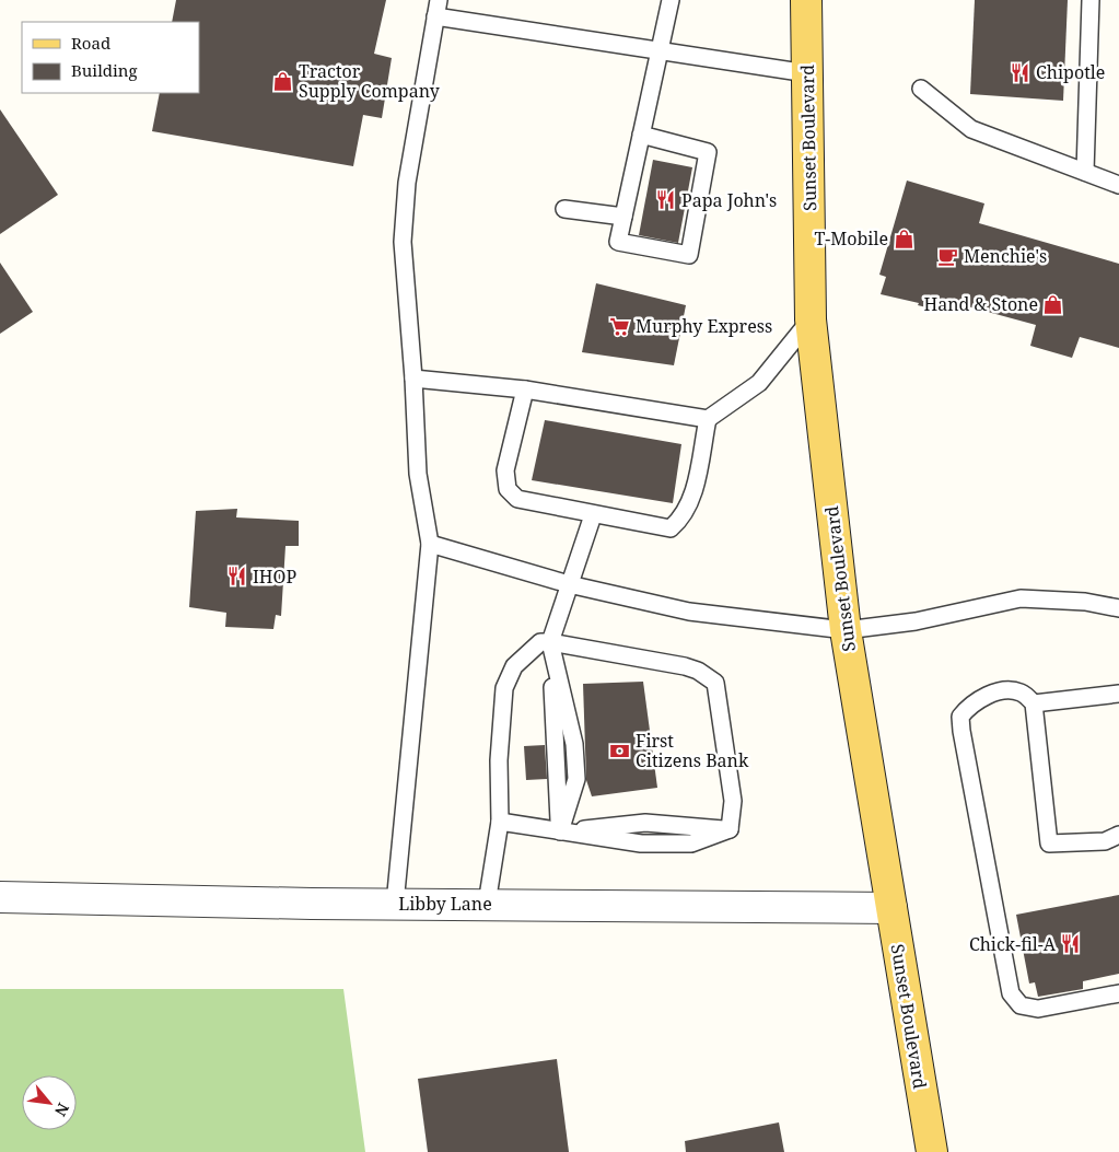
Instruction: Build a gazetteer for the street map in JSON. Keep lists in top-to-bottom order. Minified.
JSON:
{"streets":{"main road":["Sunset Boulevard"],"street":["Libby Lane"]},"crossings":[["Sunset Boulevard","Libby Lane"]],"places":{"restaurant":["Chipotle","Papa John's","IHOP","Chick-fil-A"],"shop":["Tractor Supply Company","T-Mobile","Hand & Stone"],"cafe":["Menchie's"],"supermarket":["Murphy Express"],"bank":["First Citizens Bank"]},"legend":["Road","Building"],"north":"bottom right"}
